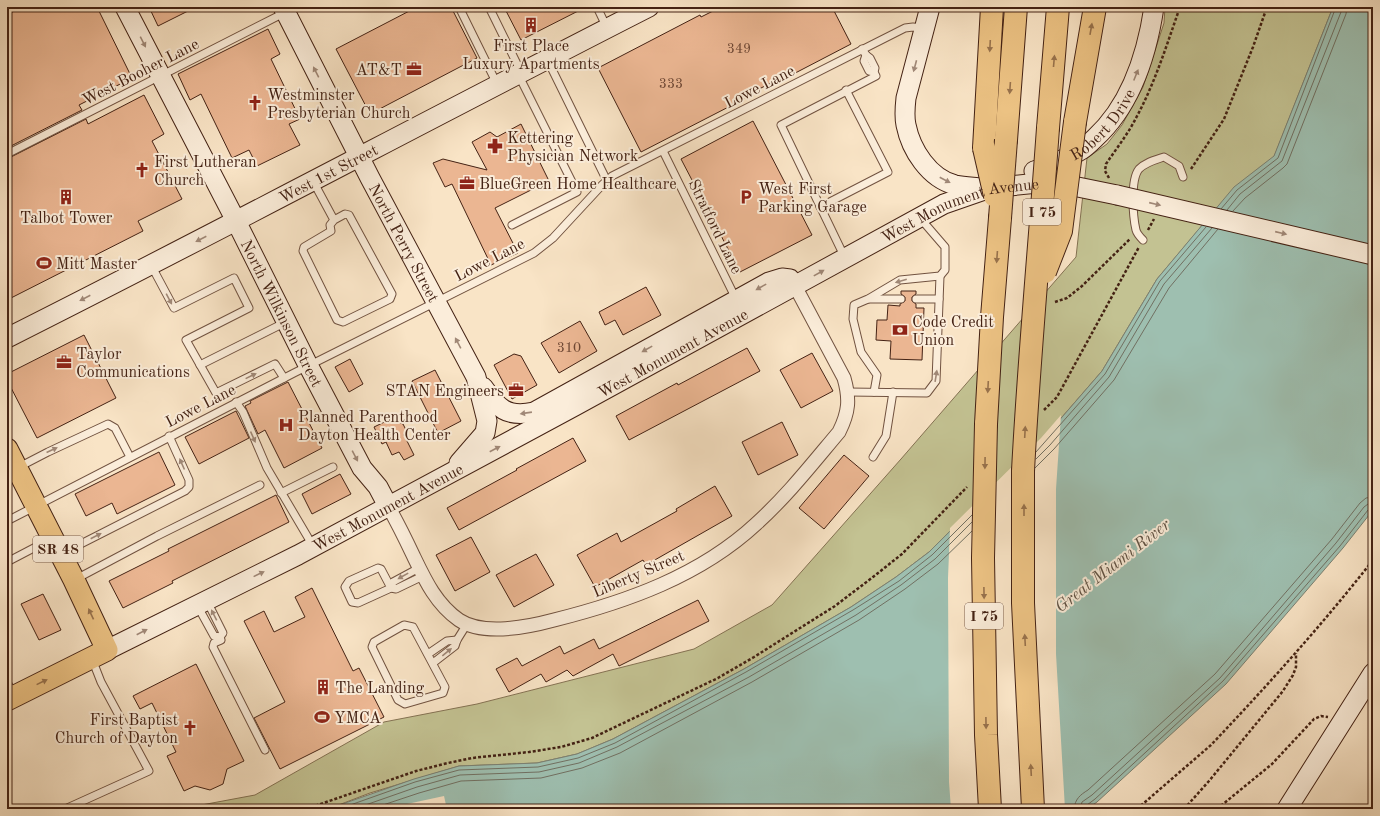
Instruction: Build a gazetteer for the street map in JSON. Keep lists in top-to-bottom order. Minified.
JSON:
{"streets":{"highway":["I 75"],"main road":["Robert Drive","West 1st Street","West Monument Avenue","North Perry Street","North Wilkinson Street","SR 48"],"street":["Liberty Street"],"lane":["West Booher Lane","Lowe Lane","Stratford Lane"]},"crossings":[["West Booher Lane","North Perry Street"],["West Booher Lane","North Wilkinson Street"],["Lowe Lane","Stratford Lane"],["Lowe Lane","North Perry Street"],["Lowe Lane","North Wilkinson Street"],["Lowe Lane","SR 48"],["Robert Drive","West Monument Avenue"],["West 1st Street","North Perry Street"],["West 1st Street","North Wilkinson Street"],["West Monument Avenue","Stratford Lane"],["West Monument Avenue","North Perry Street"],["West Monument Avenue","North Wilkinson Street"],["West Monument Avenue","SR 48"],["North Wilkinson Street","Liberty Street"]],"one_way":["Robert Drive","West 1st Street","West Monument Avenue","North Perry Street"],"water":["Great Miami River"],"places":{"building":["First Place Luxury Apartments","Talbot Tower","The Landing"],"office":["AT&T","BlueGreen Home Healthcare","Taylor Communications","STAN Engineers"],"church":["Westminster Presbyterian Church","First Lutheran Church","First Baptist Church of Dayton"],"pharmacy":["Kettering Physician Network"],"parking":["West First Parking Garage"],"sports":["Mitt Master","YMCA"],"bank":["Code Credit Union"],"hospital":["Planned Parenthood Dayton Health Center"]},"house_numbers":["349","333","310"]}
